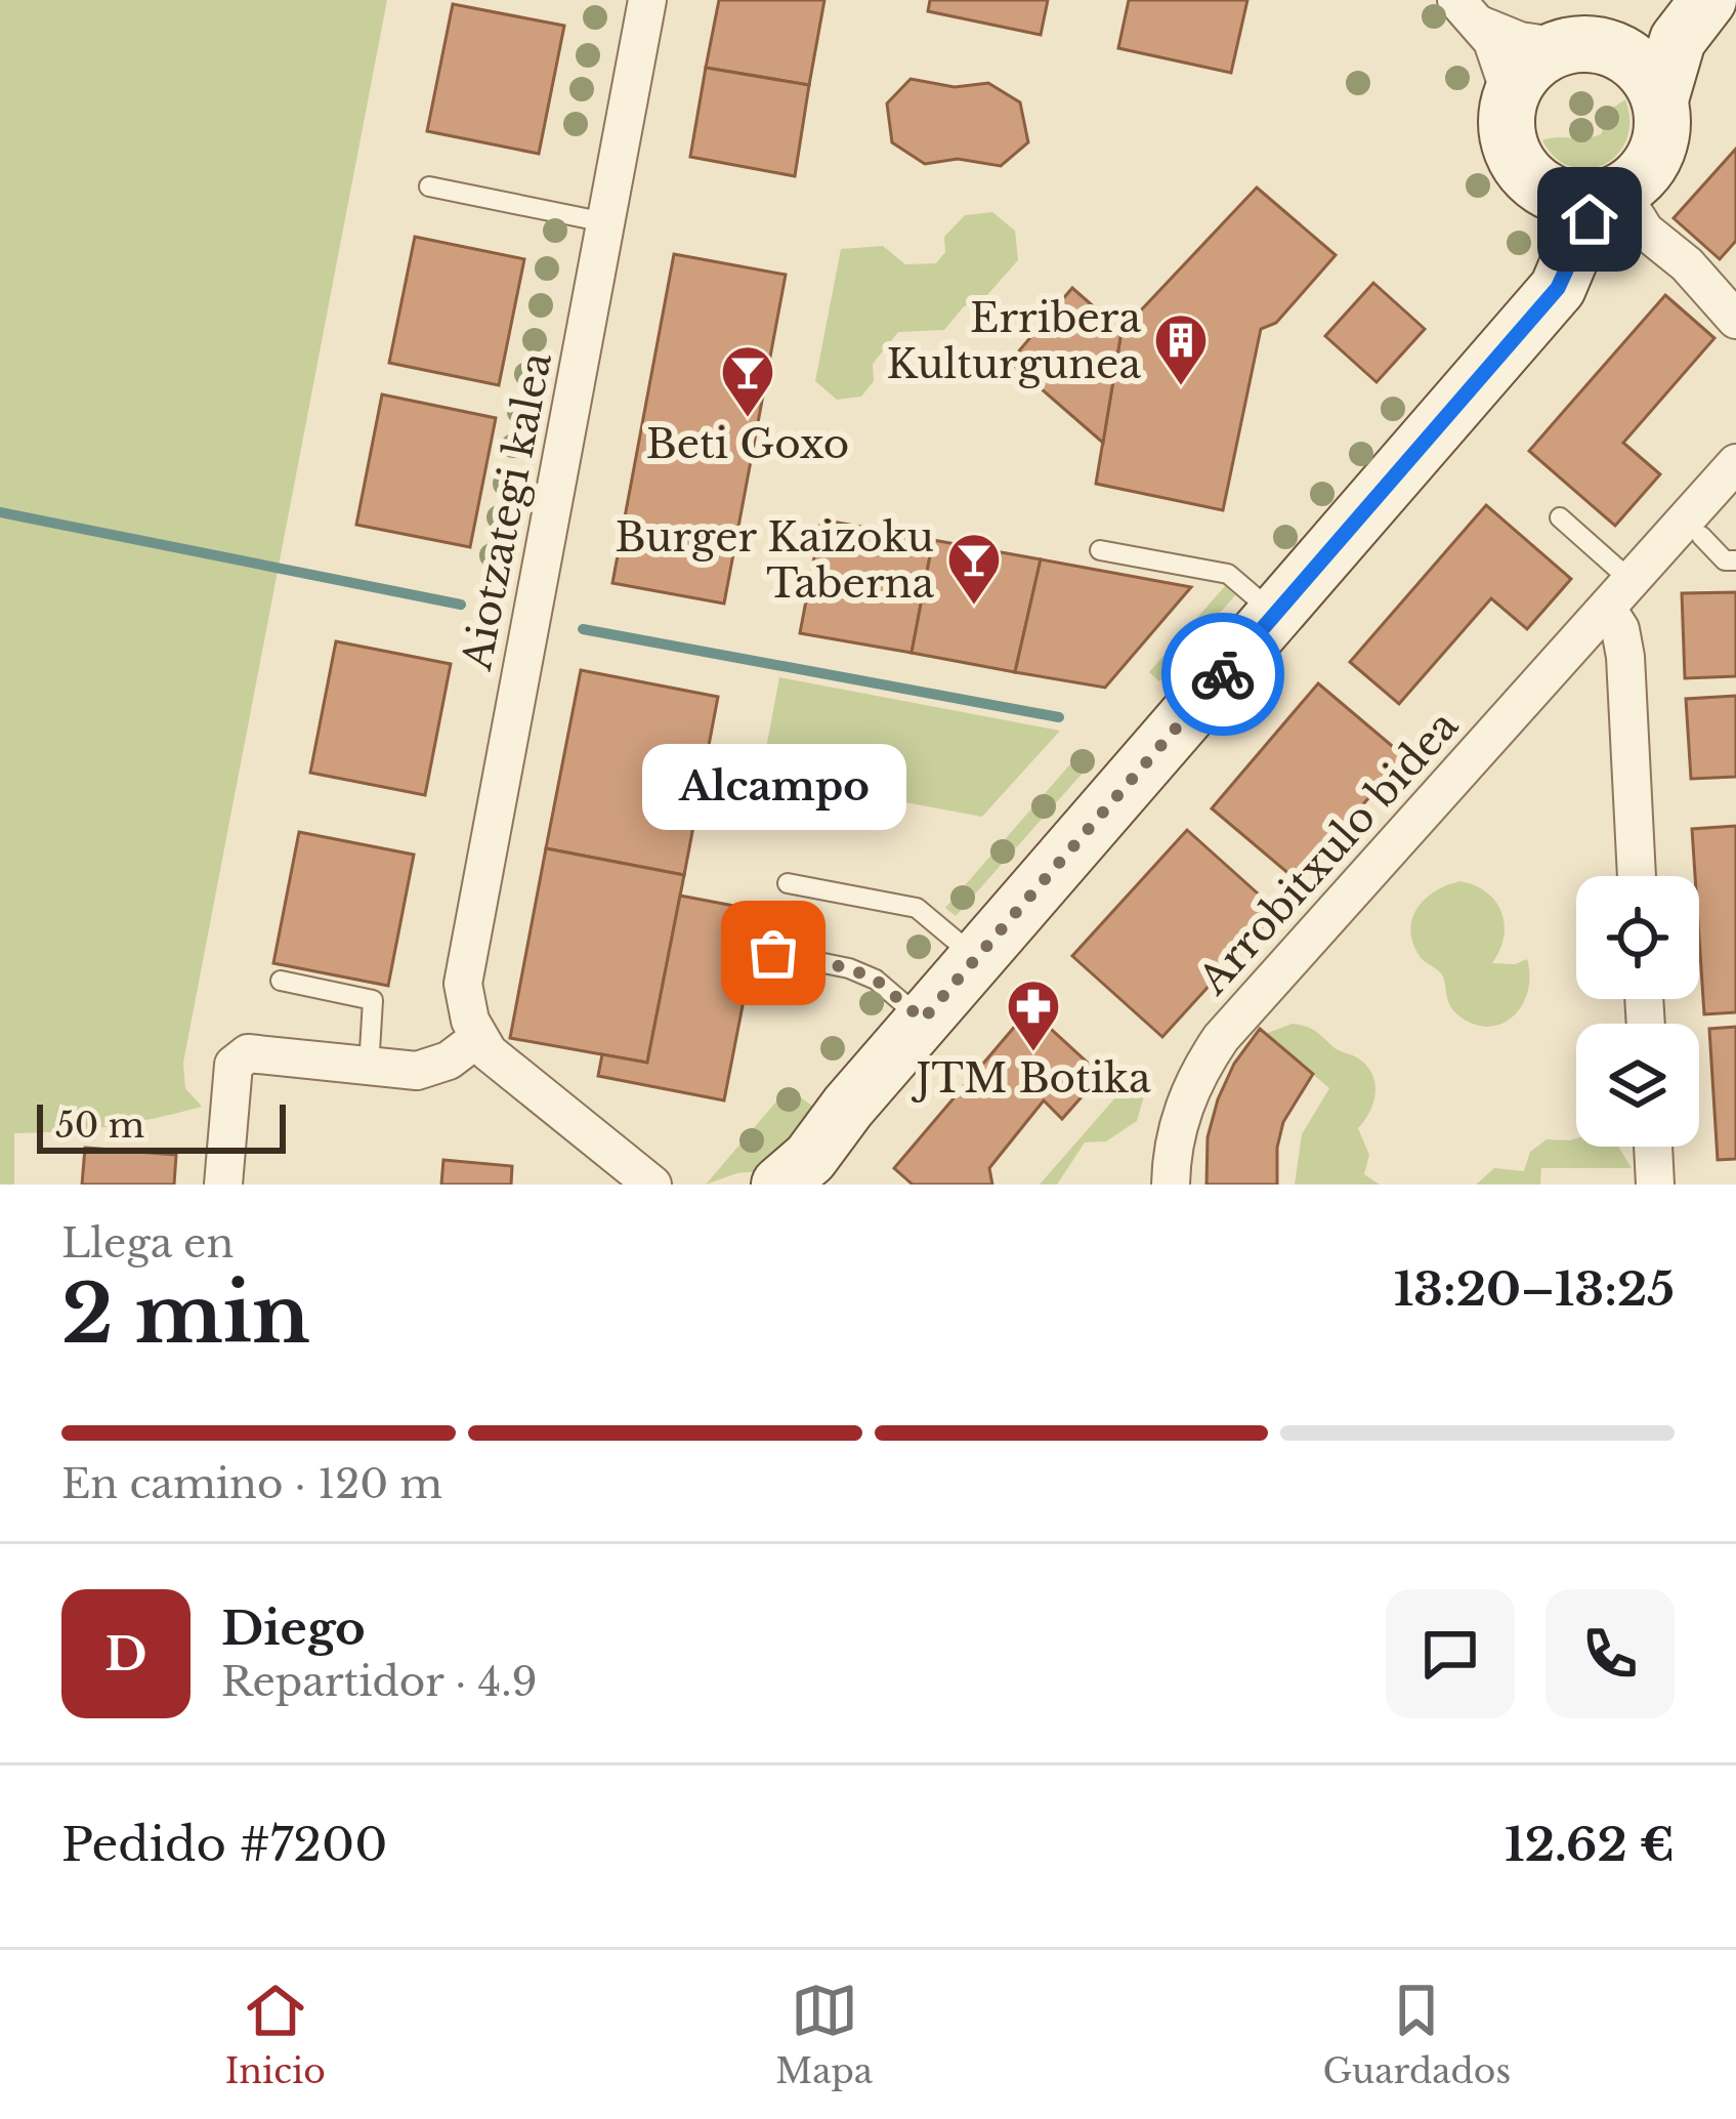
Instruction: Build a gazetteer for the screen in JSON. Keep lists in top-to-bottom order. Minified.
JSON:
{"streets":{"street":["Aiotzategi kalea","Arrobitxulo bidea"]},"places":{"building":["Erribera Kulturgunea"],"bar":["Beti Goxo","Burger Kaizoku Taberna"],"other":["Alcampo"],"pharmacy":["JTM Botika"]},"scale_bar":"50 m","page":{"bubble":"Alcampo","scale":"50 m","heading":["2 min","Llega en","13:20–13:25"],"panel":["Diego","Repartidor · 4.9","Pedido #7200","12.62 €"],"bar":"En camino · 120 m","round":"D","tabs":["Inicio","Mapa","Guardados"]}}
